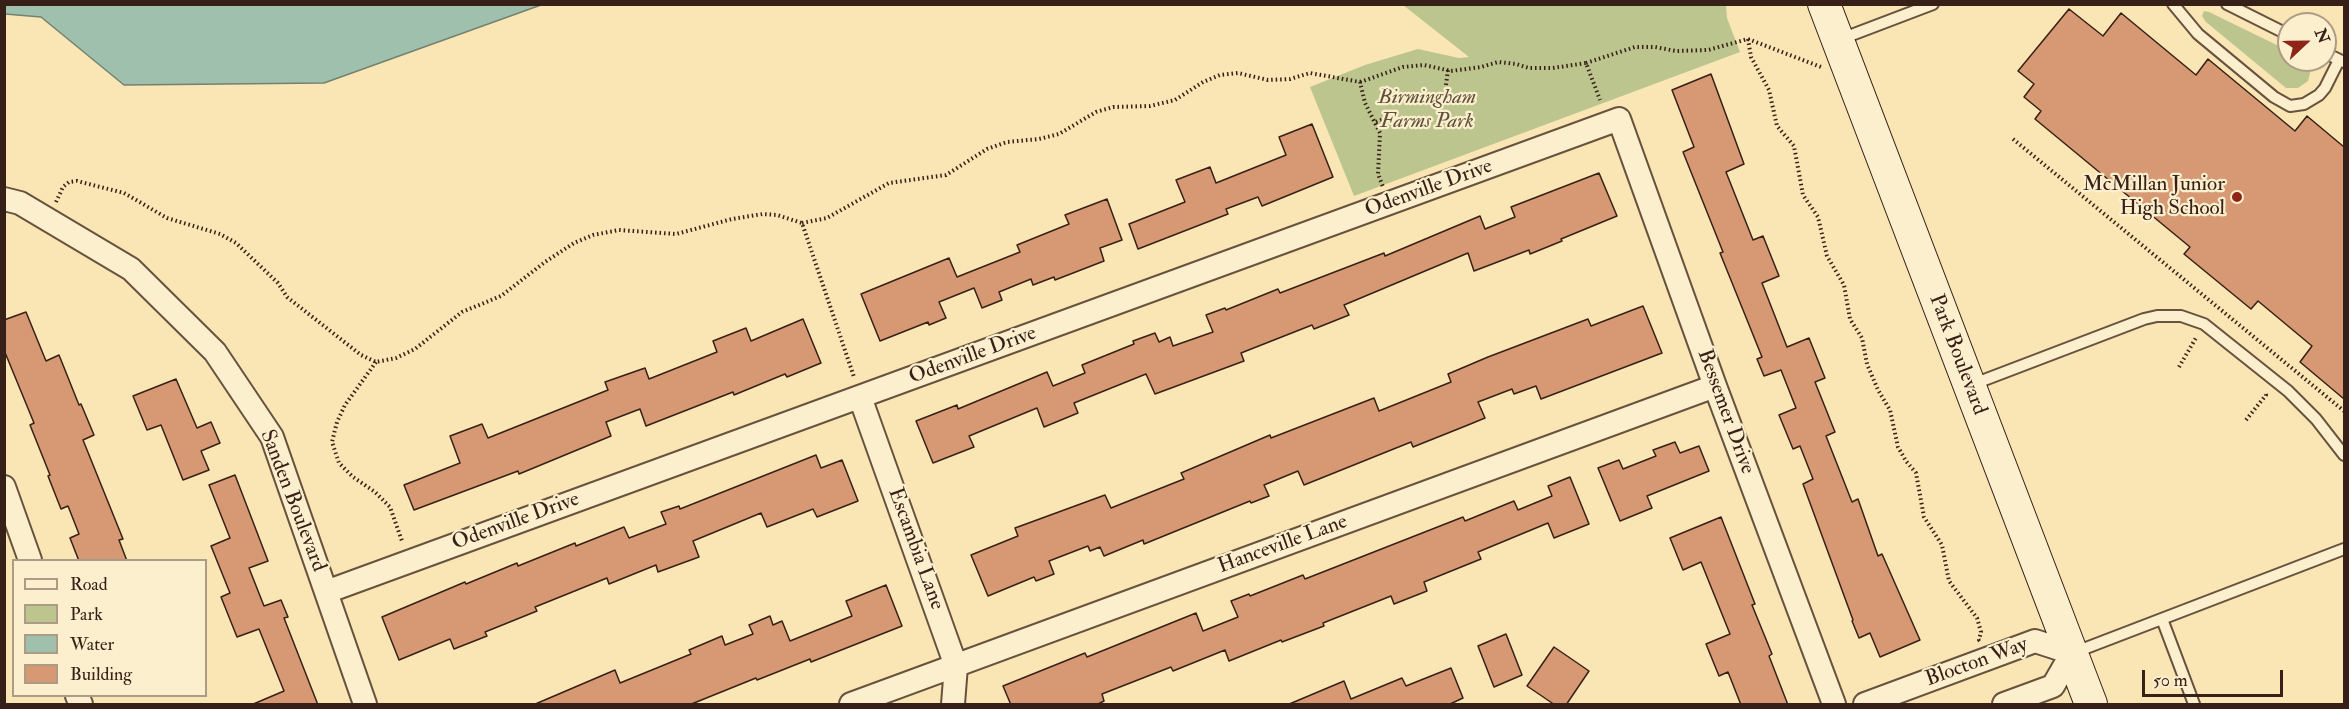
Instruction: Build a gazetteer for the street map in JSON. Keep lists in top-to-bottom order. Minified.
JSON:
{"streets":{"main road":["Park Boulevard"],"street":["Odenville Drive","Bessemer Drive","Sanden Boulevard","Hanceville Lane","Escambia Lane","Blocton Way"]},"crossings":[["Odenville Drive","Bessemer Drive"],["Odenville Drive","Sanden Boulevard"],["Odenville Drive","Escambia Lane"],["Park Boulevard","Blocton Way"],["Bessemer Drive","Hanceville Lane"],["Hanceville Lane","Escambia Lane"]],"parks":["Birmingham Farms Park"],"places":["McMillan Junior High School"],"legend":["Road","Park","Water","Building"],"scale_bar":"50 m","north":"right"}
